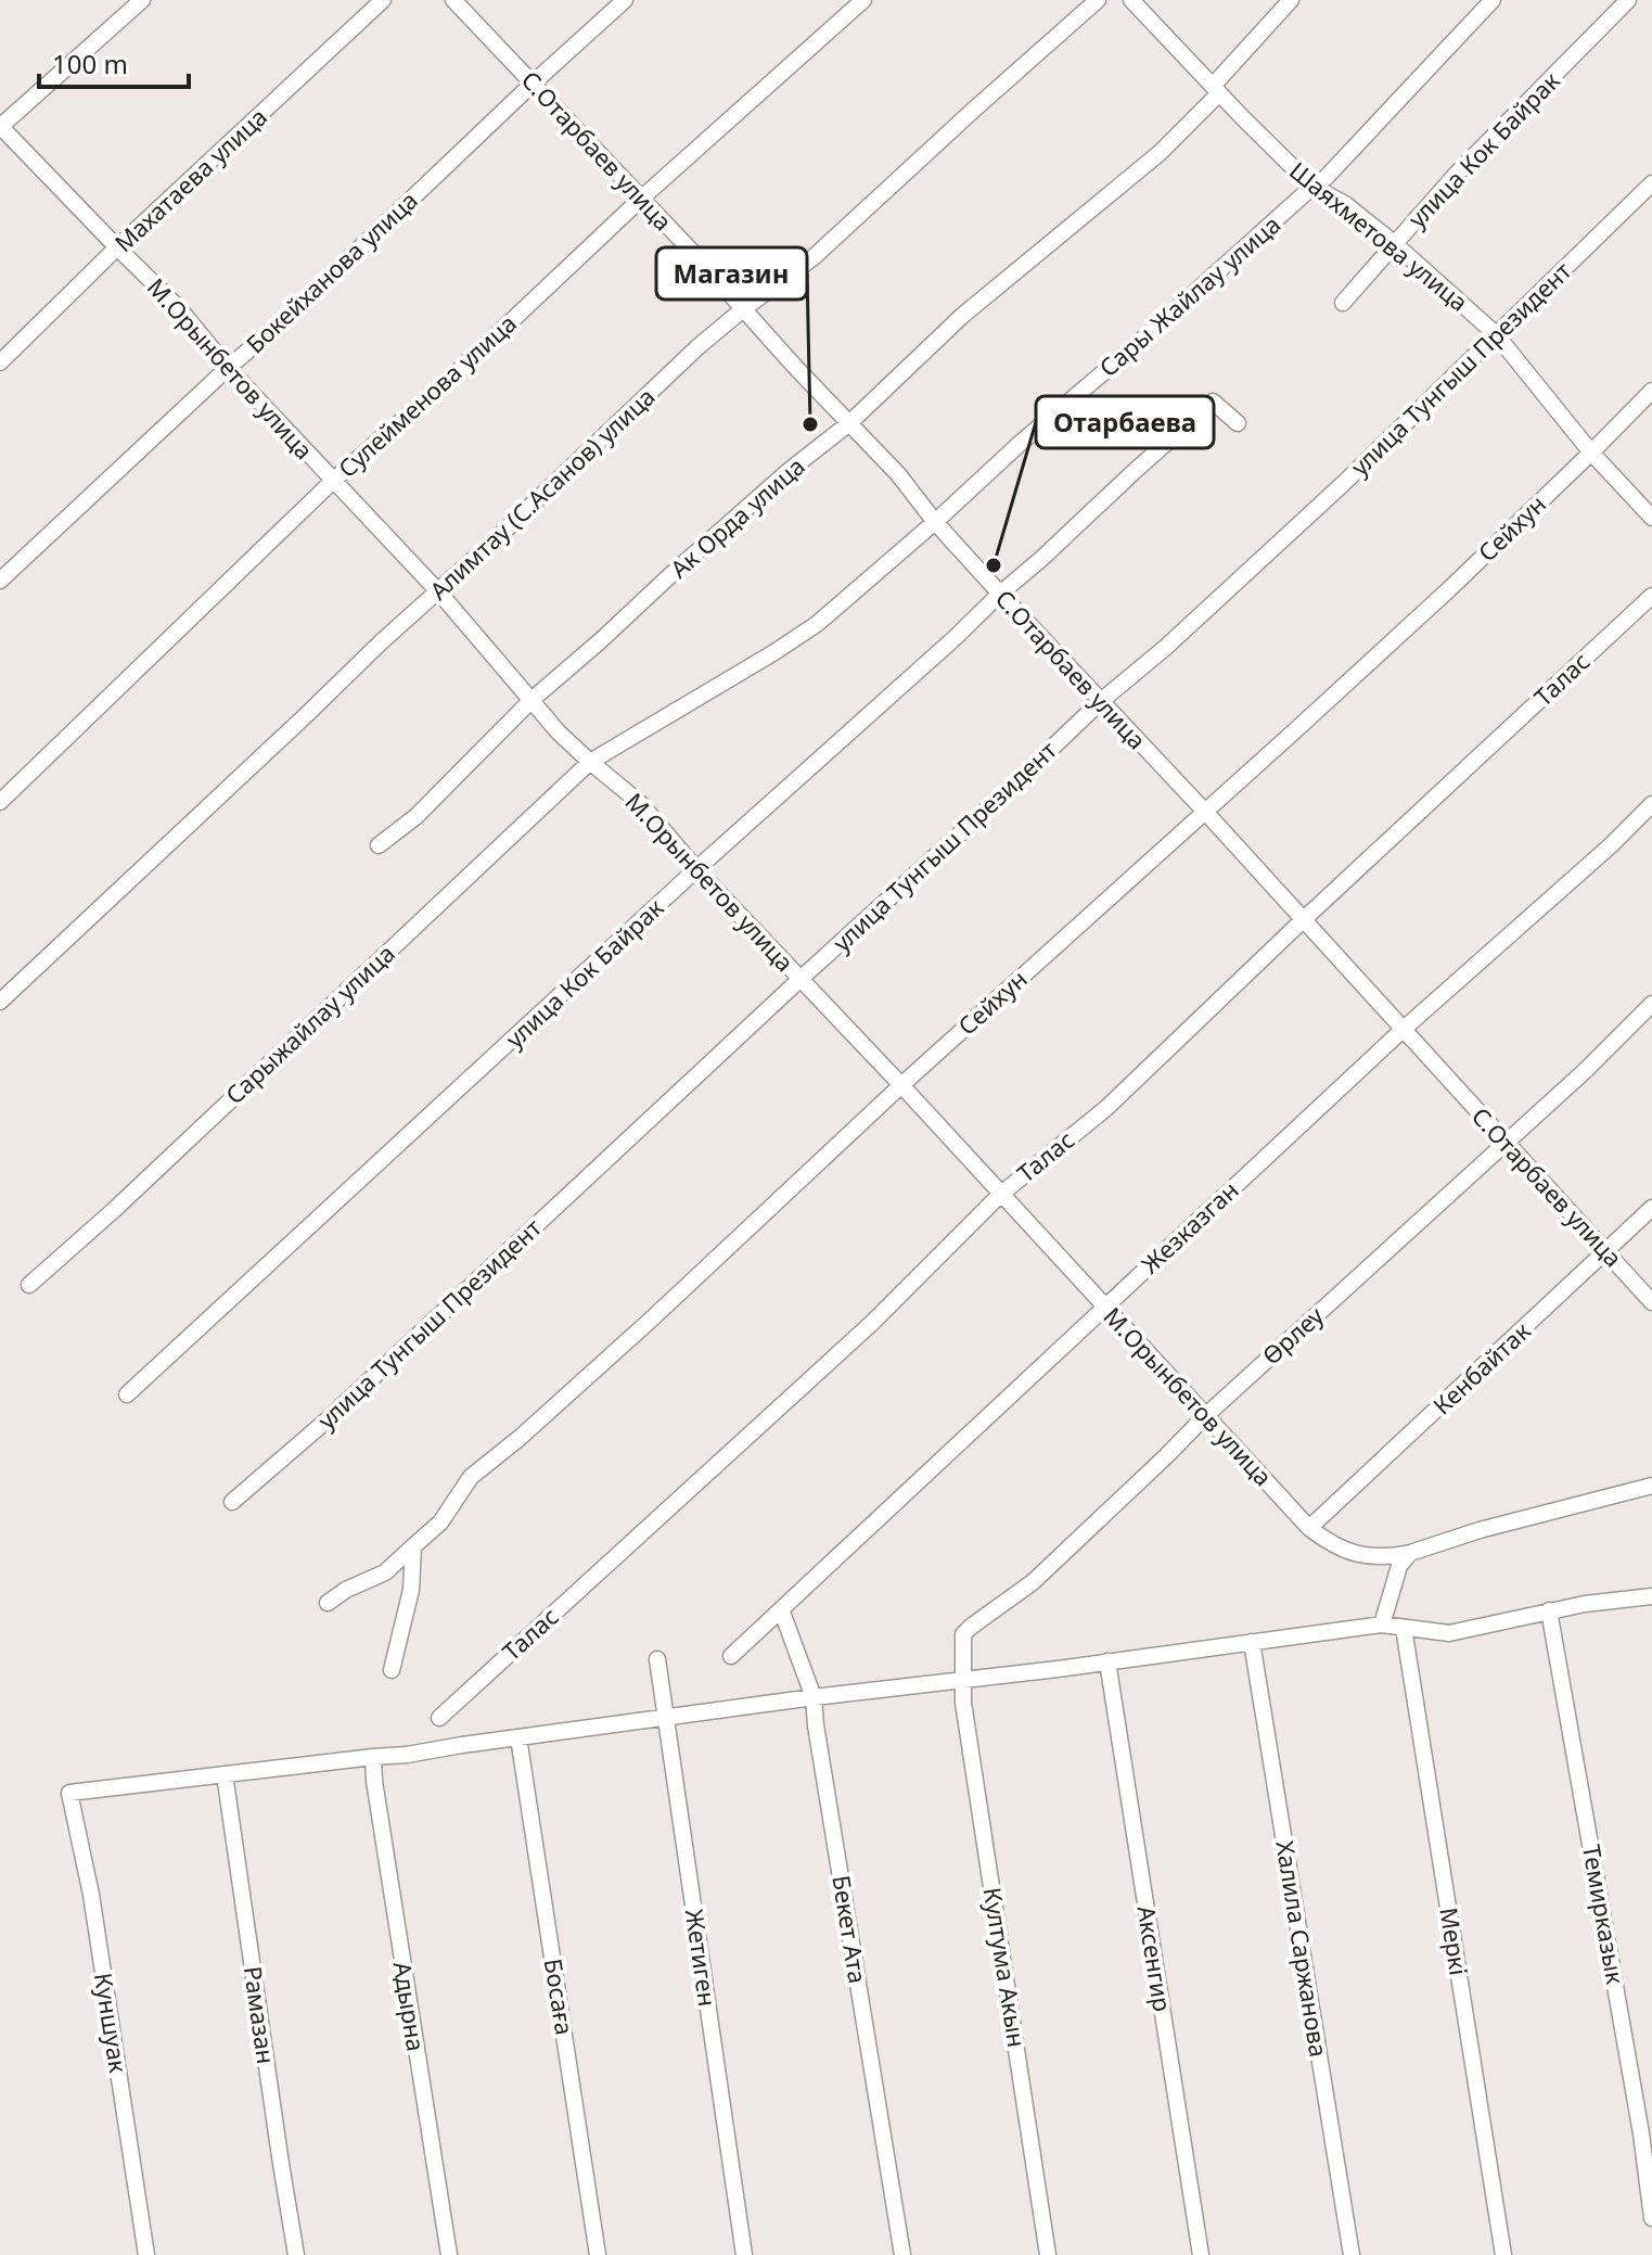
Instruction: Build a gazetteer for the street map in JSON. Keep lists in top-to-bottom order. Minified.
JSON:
{"streets":{"street":["улица Кок Байрак","С.Отарбаев улица","Махатаева улица","Шаяхметова улица","Бокейханова улица","Сары Жайлау улица","М.Орынбетов улица","улица Тунгыш Президент","Сулейменова улица","Алимтау (С.Асанов) улица","Ак Орда улица","Сейхун","Талас","Сарыжайлау улица","Жезказган","Өрлеу","Кенбайтак","Темирказык","Бекет Ата","Меркі","Халила Саржанова","Жетиген","Аксенгир","Култума Акын","Босаға","Адырна","Рамазан","Куншуак"]},"crossings":[["улица Кок Байрак","С.Отарбаев улица"],["улица Кок Байрак","Шаяхметова улица"],["улица Кок Байрак","М.Орынбетов улица"],["С.Отарбаев улица","Бокейханова улица"],["С.Отарбаев улица","Сары Жайлау улица"],["С.Отарбаев улица","улица Тунгыш Президент"],["С.Отарбаев улица","Сулейменова улица"],["С.Отарбаев улица","Алимтау (С.Асанов) улица"],["С.Отарбаев улица","Ак Орда улица"],["С.Отарбаев улица","Сейхун"],["С.Отарбаев улица","Талас"],["С.Отарбаев улица","Жезказган"],["С.Отарбаев улица","Өрлеу"],["С.Отарбаев улица","Кенбайтак"],["Махатаева улица","М.Орынбетов улица"],["Шаяхметова улица","Сары Жайлау улица"],["Шаяхметова улица","улица Тунгыш Президент"],["Шаяхметова улица","Ак Орда улица"],["Шаяхметова улица","Сейхун"],["Бокейханова улица","М.Орынбетов улица"],["Сары Жайлау улица","Сарыжайлау улица"],["М.Орынбетов улица","улица Тунгыш Президент"],["М.Орынбетов улица","Сулейменова улица"],["М.Орынбетов улица","Алимтау (С.Асанов) улица"],["М.Орынбетов улица","Ак Орда улица"],["М.Орынбетов улица","Сейхун"],["М.Орынбетов улица","Талас"],["М.Орынбетов улица","Сарыжайлау улица"],["М.Орынбетов улица","Жезказган"],["М.Орынбетов улица","Өрлеу"],["М.Орынбетов улица","Кенбайтак"],["Жезказган","Бекет Ата"],["Өрлеу","Култума Акын"],["Рамазан","Куншуак"]],"places":["Магазин","Отарбаева"],"scale_bar":"100 m"}
